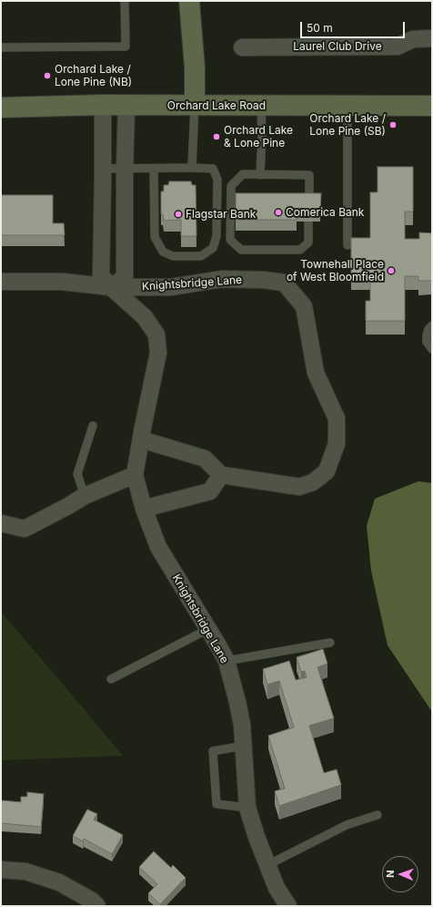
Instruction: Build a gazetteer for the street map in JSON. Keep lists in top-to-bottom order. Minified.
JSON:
{"streets":{"main road":["Orchard Lake Road"],"street":["Laurel Club Drive","Knightsbridge Lane"]},"crossings":[["Orchard Lake Road","Knightsbridge Lane"]],"places":["Orchard Lake / Lone Pine (NB)","Orchard Lake / Lone Pine (SB)","Orchard Lake & Lone Pine","Comerica Bank","Flagstar Bank","Townehall Place of West Bloomfield"],"scale_bar":"50 m","north":"left"}
